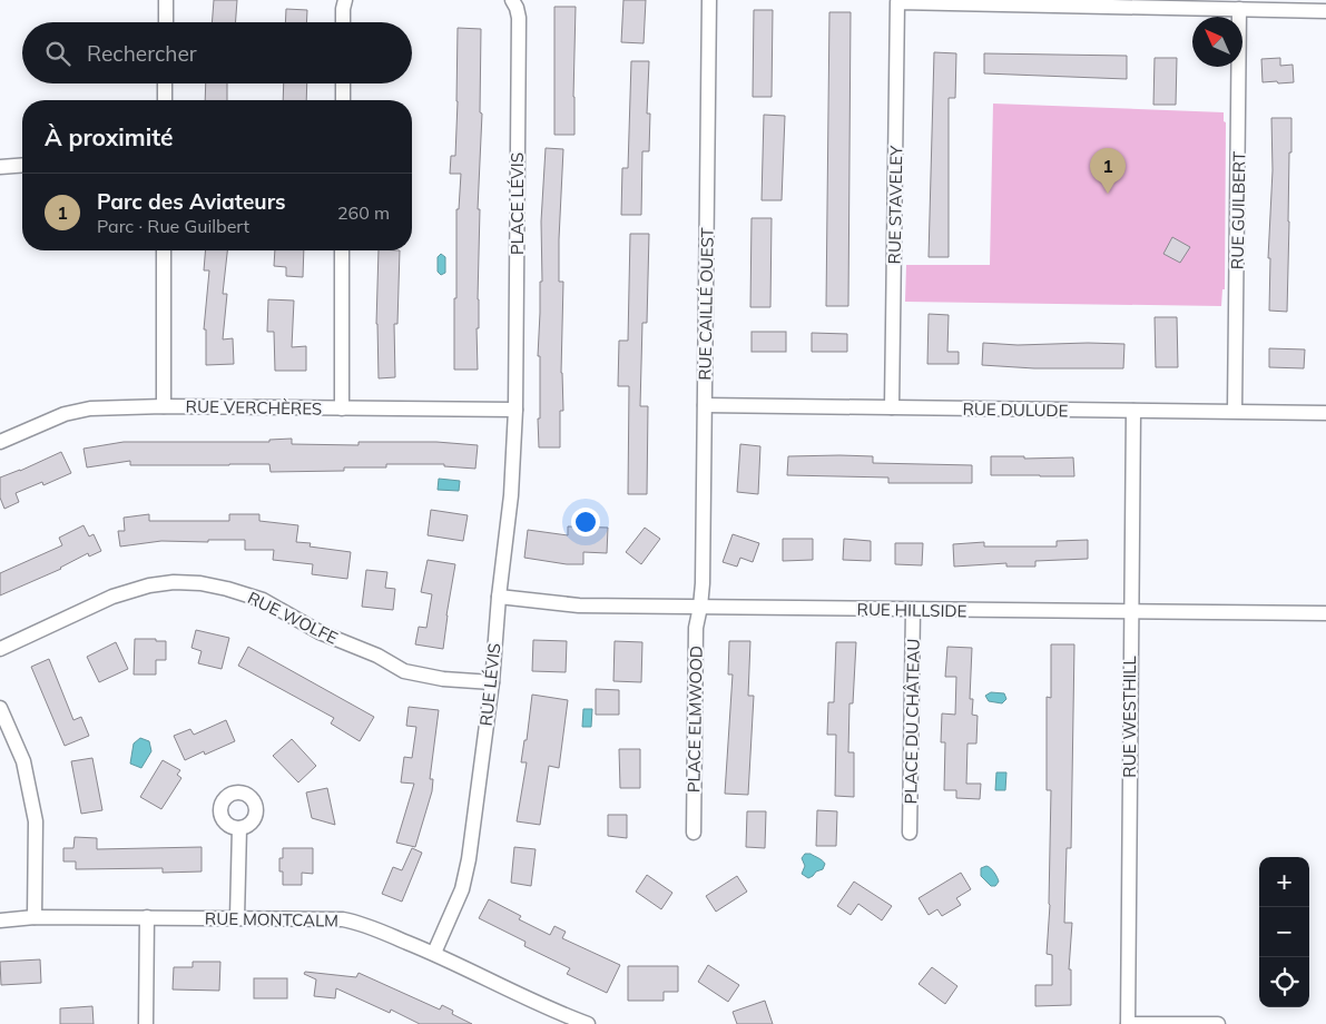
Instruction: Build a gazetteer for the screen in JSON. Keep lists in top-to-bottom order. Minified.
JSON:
{"streets":{"street":["PLACE LÉVIS","RUE STAVELEY","RUE GUILBERT","RUE CAILLÉ OUEST","RUE VERCHÈRES","RUE DULUDE","RUE HILLSIDE","RUE WOLFE","RUE LÉVIS","RUE WESTHILL","PLACE ELMWOOD","PLACE DU CHÂTEAU","RUE MONTCALM"]},"crossings":[["PLACE LÉVIS","RUE VERCHÈRES"],["PLACE LÉVIS","RUE LÉVIS"],["RUE STAVELEY","RUE GUILBERT"],["RUE STAVELEY","RUE DULUDE"],["RUE GUILBERT","RUE DULUDE"],["RUE CAILLÉ OUEST","RUE DULUDE"],["RUE CAILLÉ OUEST","RUE HILLSIDE"],["RUE CAILLÉ OUEST","PLACE ELMWOOD"],["RUE VERCHÈRES","RUE LÉVIS"],["RUE DULUDE","RUE WESTHILL"],["RUE HILLSIDE","RUE LÉVIS"],["RUE HILLSIDE","RUE WESTHILL"],["RUE HILLSIDE","PLACE ELMWOOD"],["RUE HILLSIDE","PLACE DU CHÂTEAU"],["RUE WOLFE","RUE LÉVIS"],["RUE LÉVIS","RUE MONTCALM"]],"north":"top left","page":{"search":"Rechercher","heading":"À proximité","pins":"1","list":[{"mark":"1","name":"Parc des Aviateurs","note":"Parc · Rue Guilbert","value":"260 m"}],"map_buttons":["+","−"]}}
